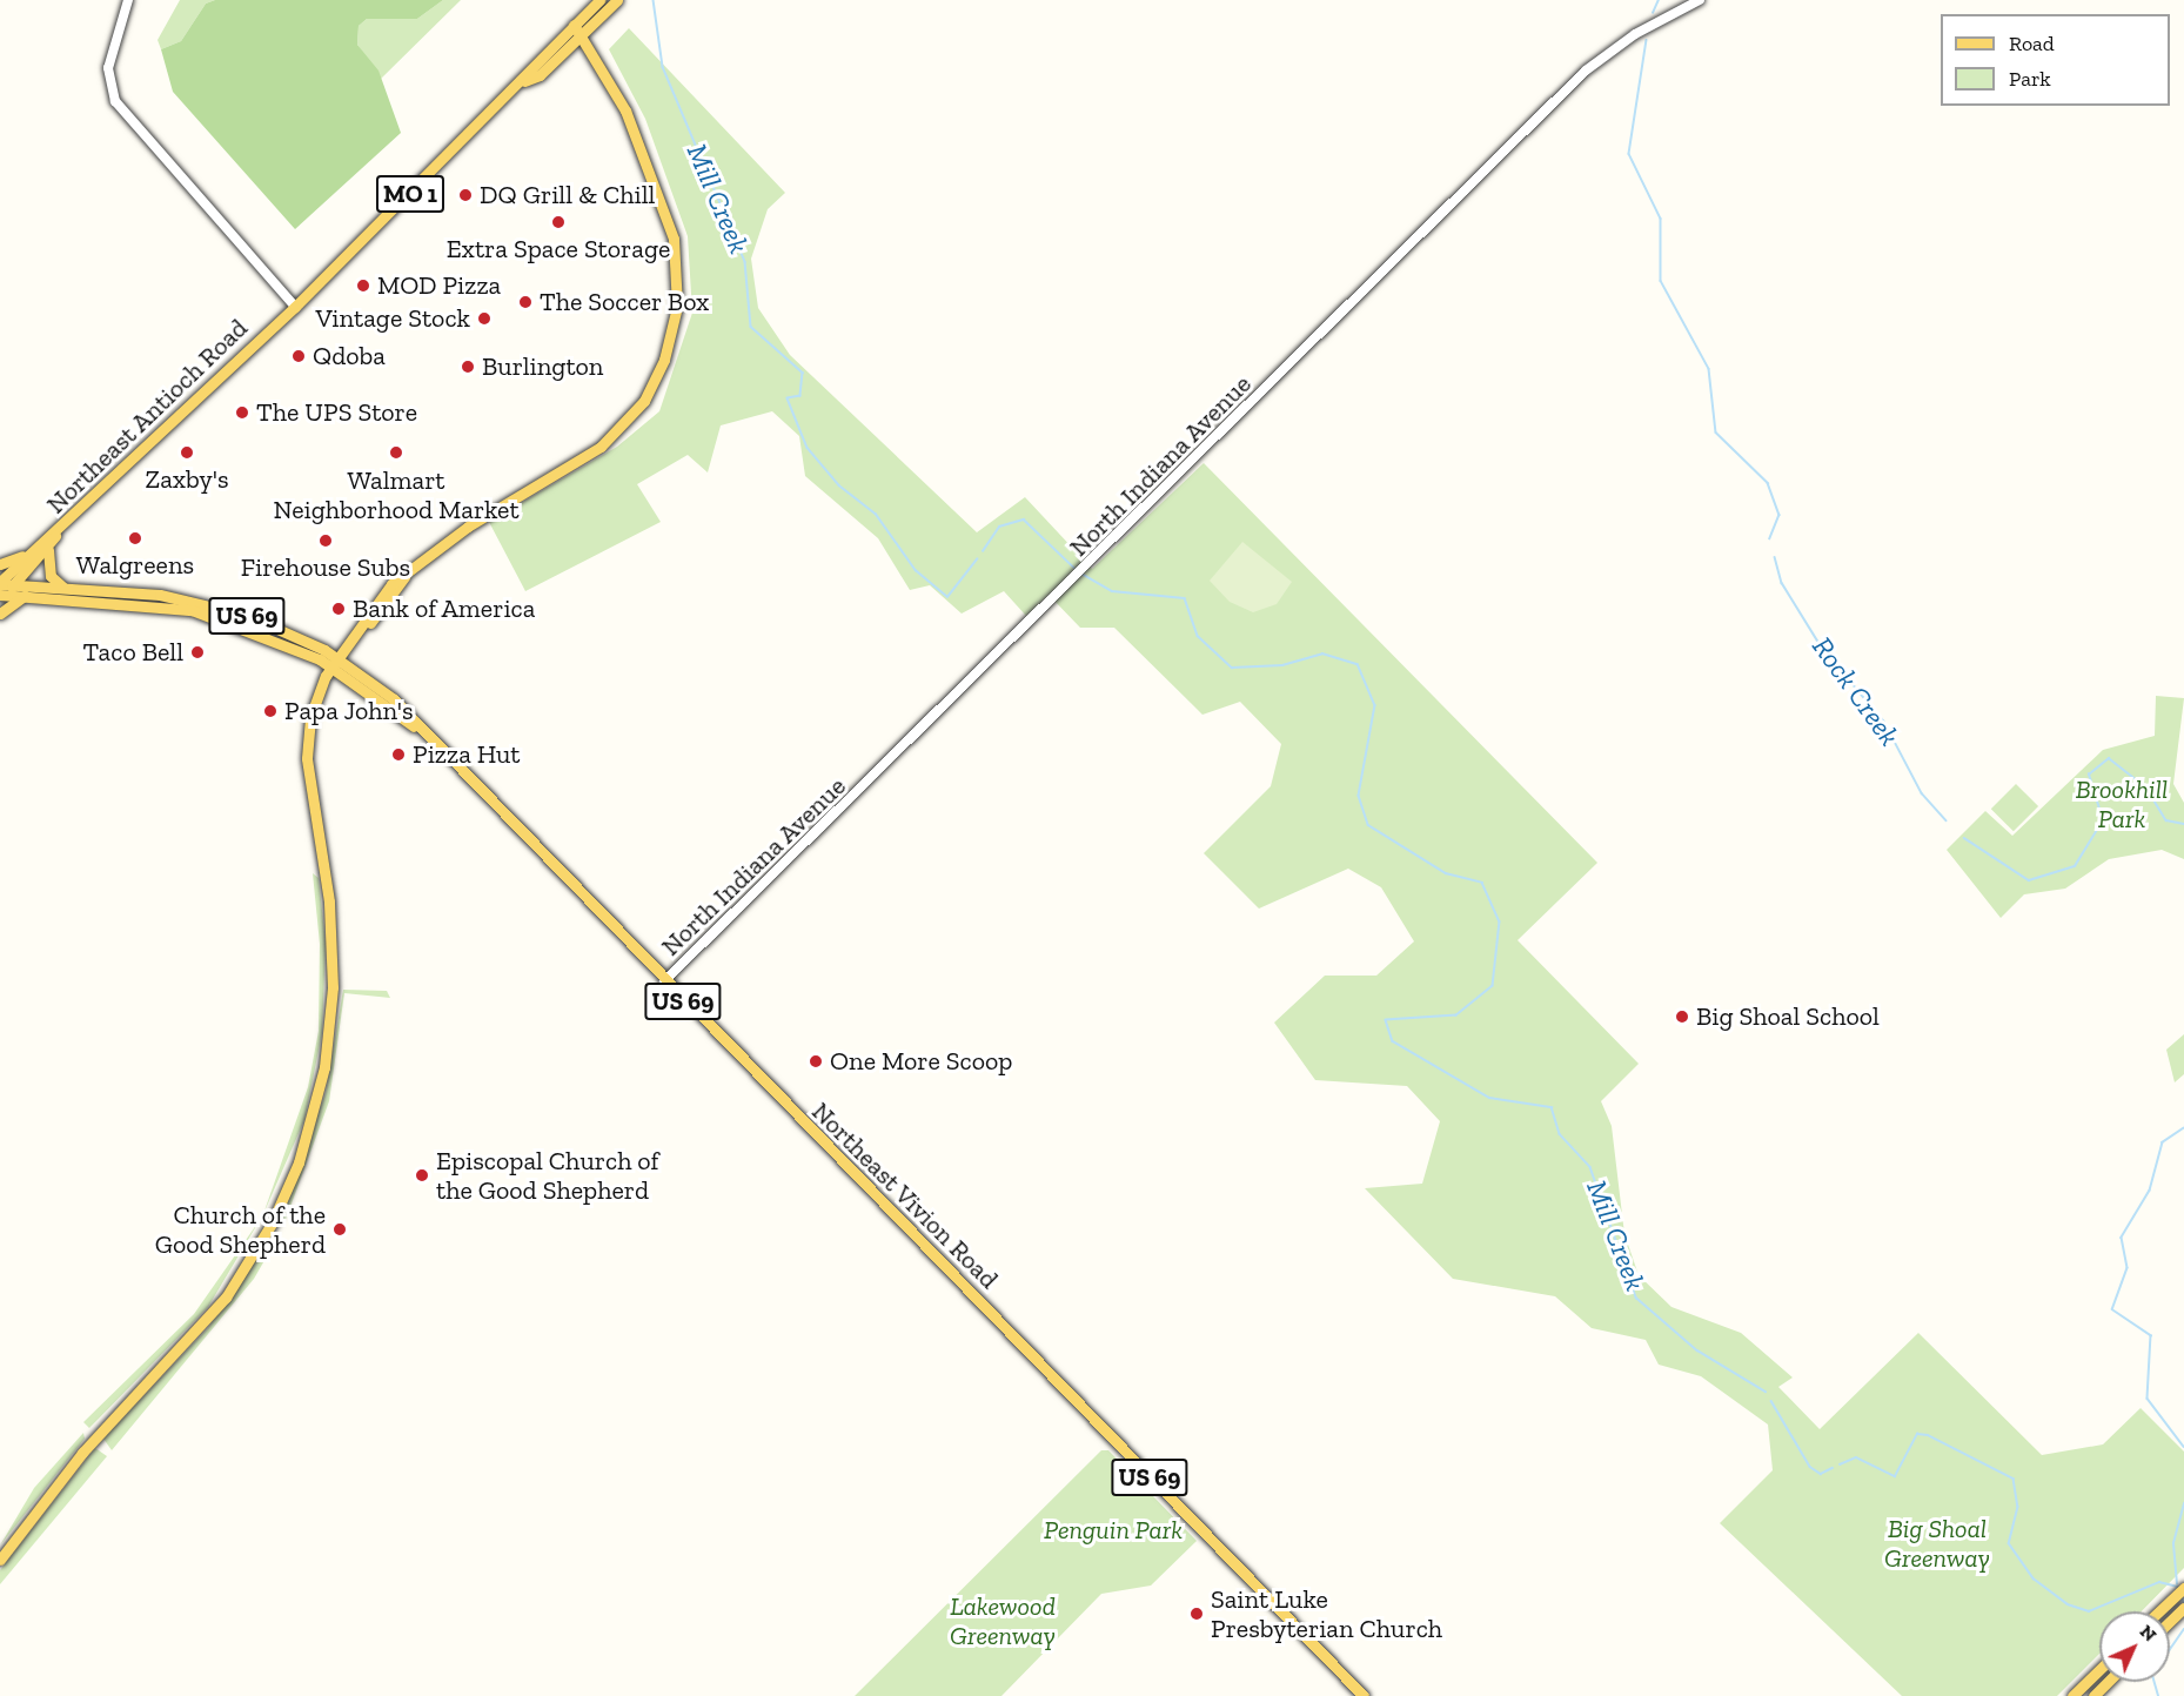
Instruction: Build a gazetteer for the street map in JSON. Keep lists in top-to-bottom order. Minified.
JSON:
{"streets":{"main road":["MO 1","Northeast Antioch Road","US 69","Northeast Vivion Road"],"street":["North Indiana Avenue"]},"crossings":[["MO 1","Northeast Antioch Road"],["MO 1","Northeast Vivion Road"],["Northeast Antioch Road","Northeast Vivion Road"],["North Indiana Avenue","Northeast Vivion Road"]],"water":["Mill Creek","Rock Creek"],"parks":["Brookhill Park","Big Shoal Greenway","Penguin Park","Lakewood Greenway"],"places":["DQ Grill & Chill","Extra Space Storage","MOD Pizza","The Soccer Box","Vintage Stock","Qdoba","Burlington","The UPS Store","Zaxby's","Walmart Neighborhood Market","Walgreens","Firehouse Subs","Bank of America","Taco Bell","Papa John's","Pizza Hut","Big Shoal School","One More Scoop","Episcopal Church of the Good Shepherd","Church of the Good Shepherd","Saint Luke Presbyterian Church"],"legend":["Road","Park"],"north":"top right"}
